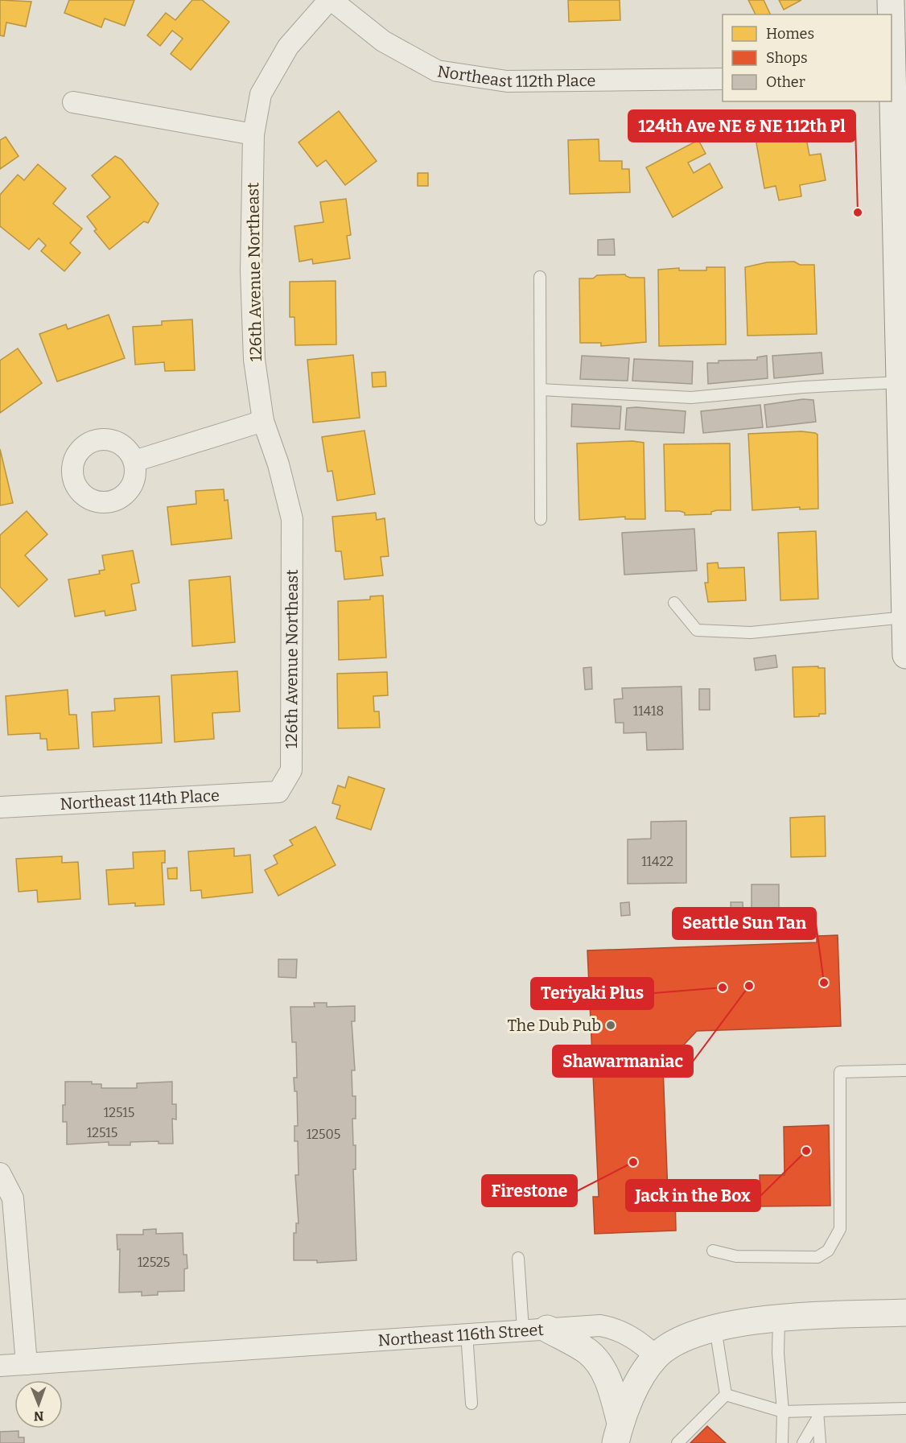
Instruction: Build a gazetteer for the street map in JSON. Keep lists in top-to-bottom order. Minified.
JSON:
{"streets":{"street":["Northeast 112th Place","126th Avenue Northeast","Northeast 114th Place","Northeast 116th Street"]},"crossings":[["Northeast 112th Place","126th Avenue Northeast"],["126th Avenue Northeast","Northeast 114th Place"]],"places":["124th Ave NE & NE 112th Pl","Seattle Sun Tan","Shawarmaniac","Teriyaki Plus","The Dub Pub","Jack in the Box","Firestone"],"house_numbers":["11418","11422","12515","12515","12505","12525"],"legend":["Homes","Shops","Other"],"north":"bottom"}
